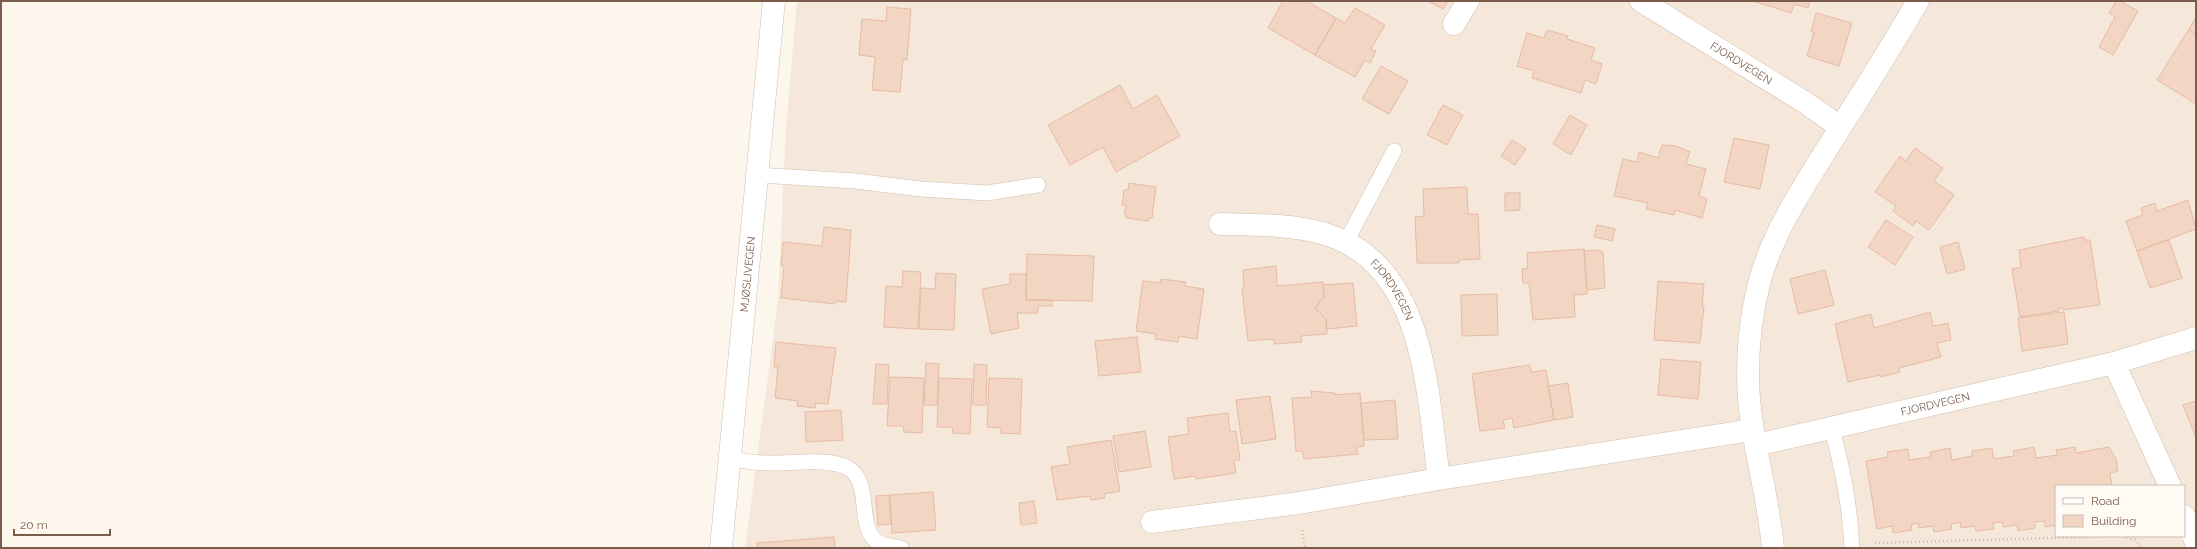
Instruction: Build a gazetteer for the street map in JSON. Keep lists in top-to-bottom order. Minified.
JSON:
{"streets":{"street":["FJORDVEGEN","MJØSLIVEGEN"]},"legend":["Road","Building"],"scale_bar":"20 m"}
